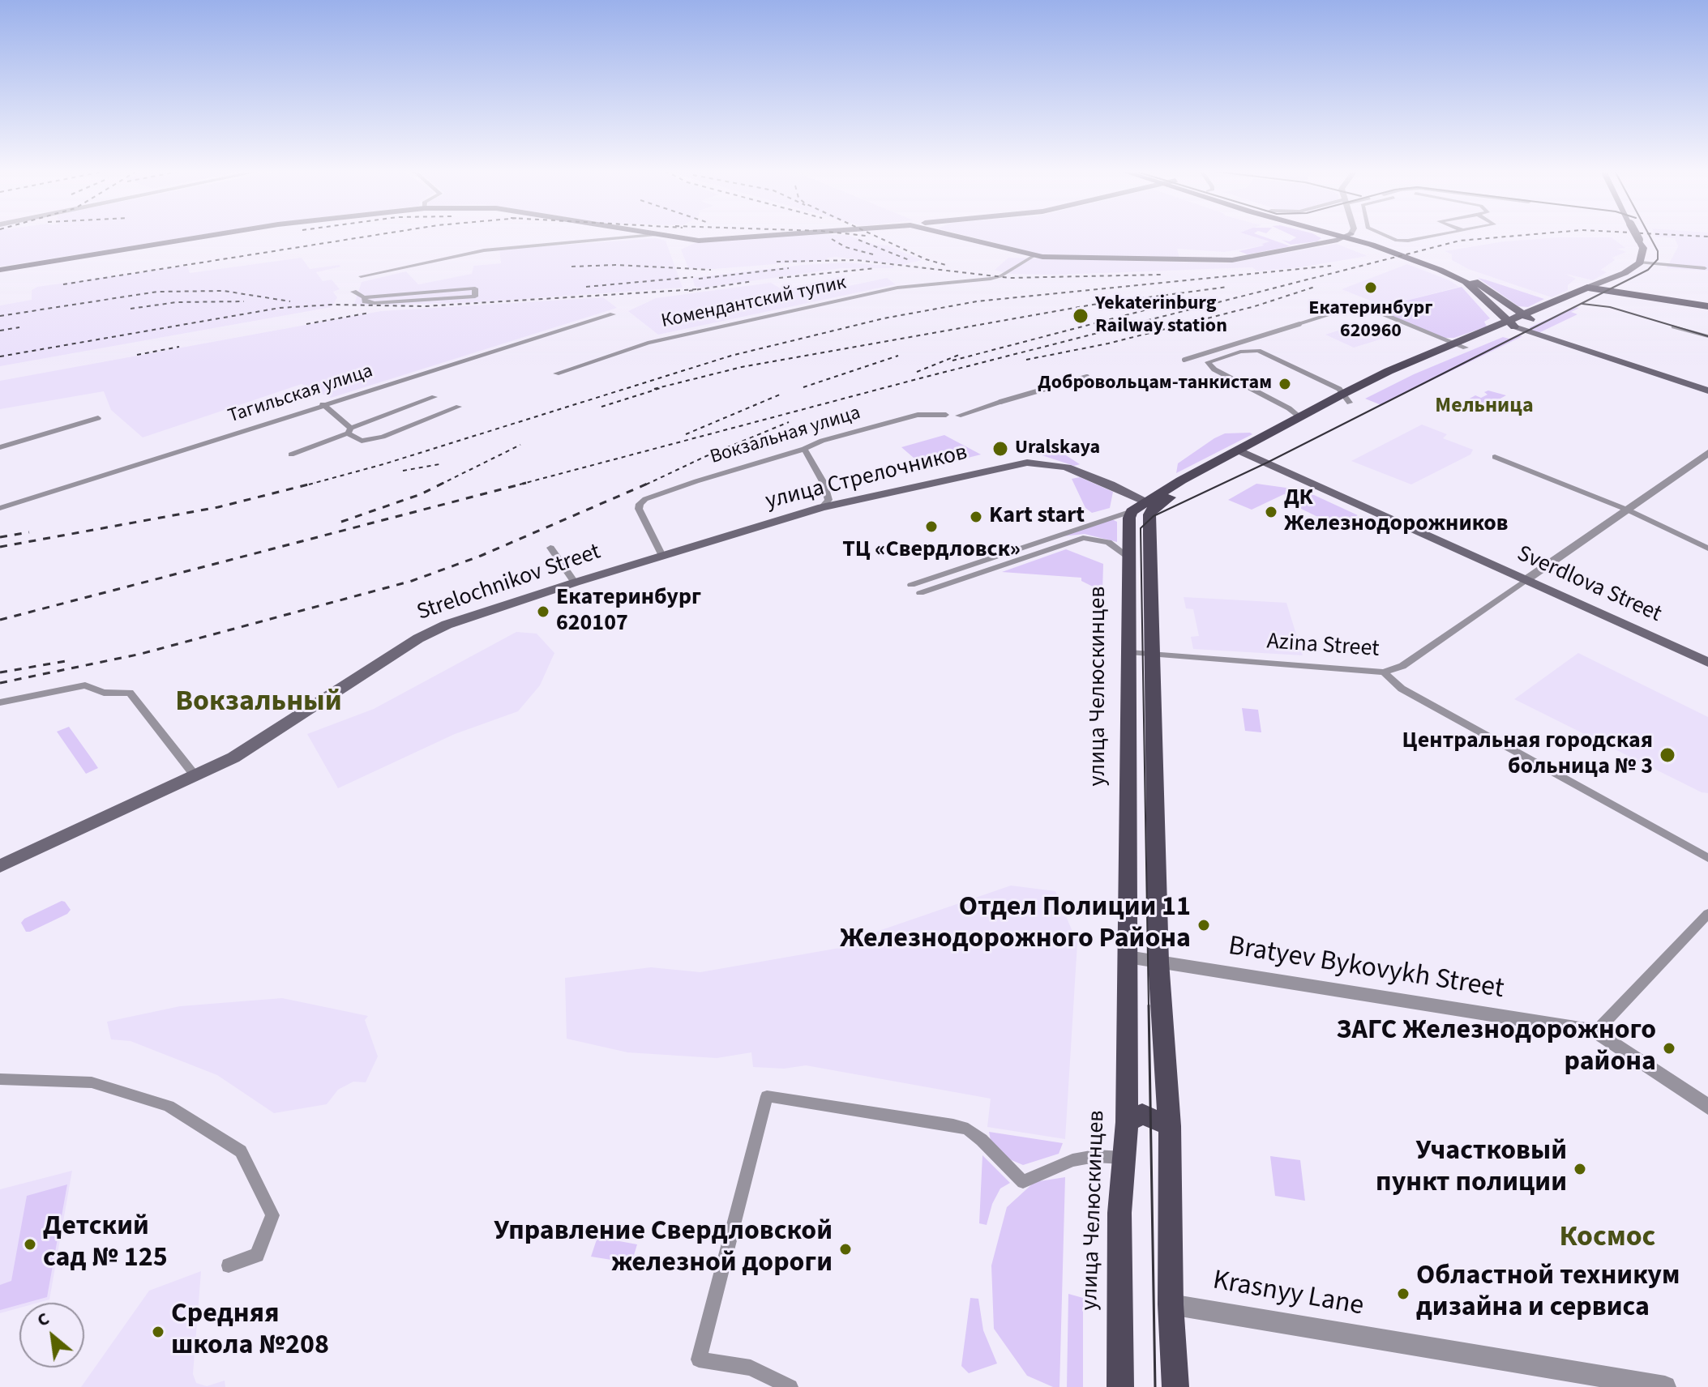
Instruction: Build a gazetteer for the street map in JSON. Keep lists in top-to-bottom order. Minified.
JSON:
{"streets":{"main road":["улица Стрелочников","Strelochnikov Street","Sverdlova Street","улица Челюскинцев"],"street":["Комендантский тупик","Тагильская улица","Вокзальная улица","Azina Street","Bratyev Bykovykh Street","Krasnyy Lane"]},"crossings":[["Вокзальная улица","улица Стрелочников"],["Вокзальная улица","Strelochnikov Street"],["улица Стрелочников","Strelochnikov Street"],["улица Стрелочников","улица Челюскинцев"],["Sverdlova Street","Azina Street"],["Azina Street","улица Челюскинцев"],["улица Челюскинцев","Bratyev Bykovykh Street"]],"districts":["Мельница","Вокзальный","Космос"],"places":["Екатеринбург 620960","Yekaterinburg Railway station","Добровольцам-танкистам","Uralskaya","ДК Железнодорожников","Kart start","ТЦ «Свердловск»","Екатеринбург 620107","Центральная городская больница № 3","Отдел Полиции 11 Железнодорожного Района","ЗАГС Железнодорожного района","Участковый пункт полиции","Детский сад № 125","Управление Свердловской железной дороги","Областной техникум дизайна и сервиса","Средняя школа №208"],"north":"top left"}
